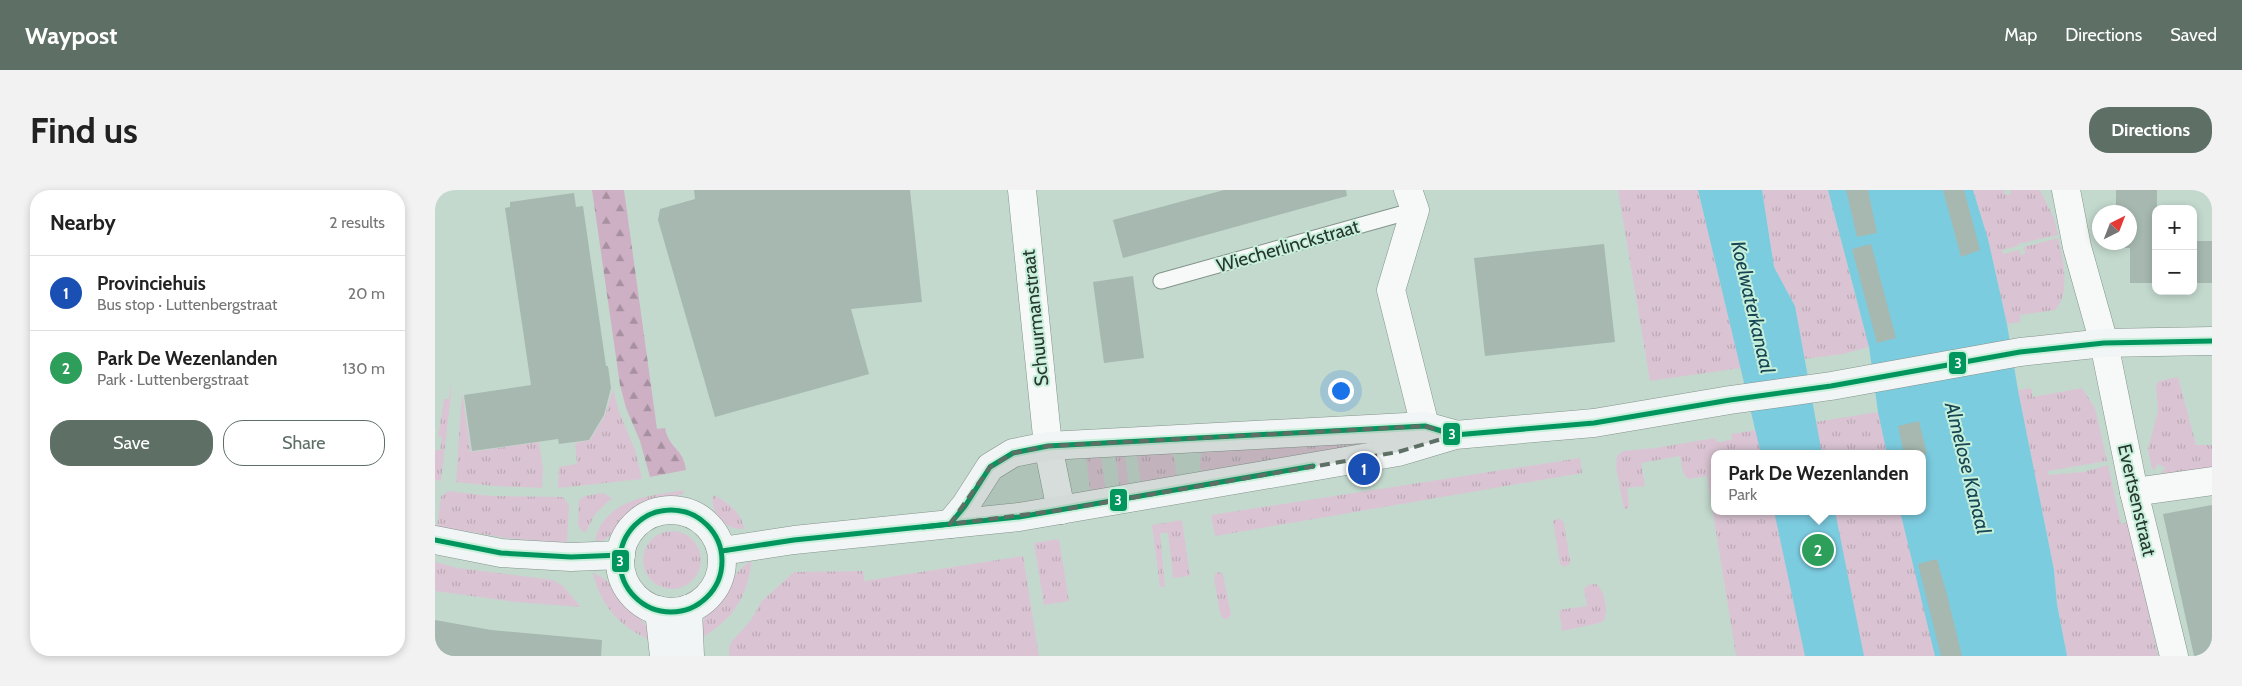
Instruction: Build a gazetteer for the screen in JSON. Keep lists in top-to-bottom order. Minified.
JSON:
{"streets":{"street":["Wiecherlinckstraat","Schuurmanstraat","Evertsenstraat"]},"water":["Koelwaterkanaal","Almelose Kanaal"],"lines":["transit line 3"],"north":"top right","page":{"header":"Waypost","nav":["Map","Directions","Saved"],"buttons":["Directions",["Save","Share"]],"title":"Find us","heading":["Nearby","2 results"],"map_buttons":["+","−"],"list":[{"mark":"1","name":"Provinciehuis","note":"Bus stop · Luttenbergstraat","value":"20 m"},{"mark":"2","name":"Park De Wezenlanden","note":"Park · Luttenbergstraat","value":"130 m"}],"popup":["Park De Wezenlanden","Park"],"pins":["1","2"]}}
